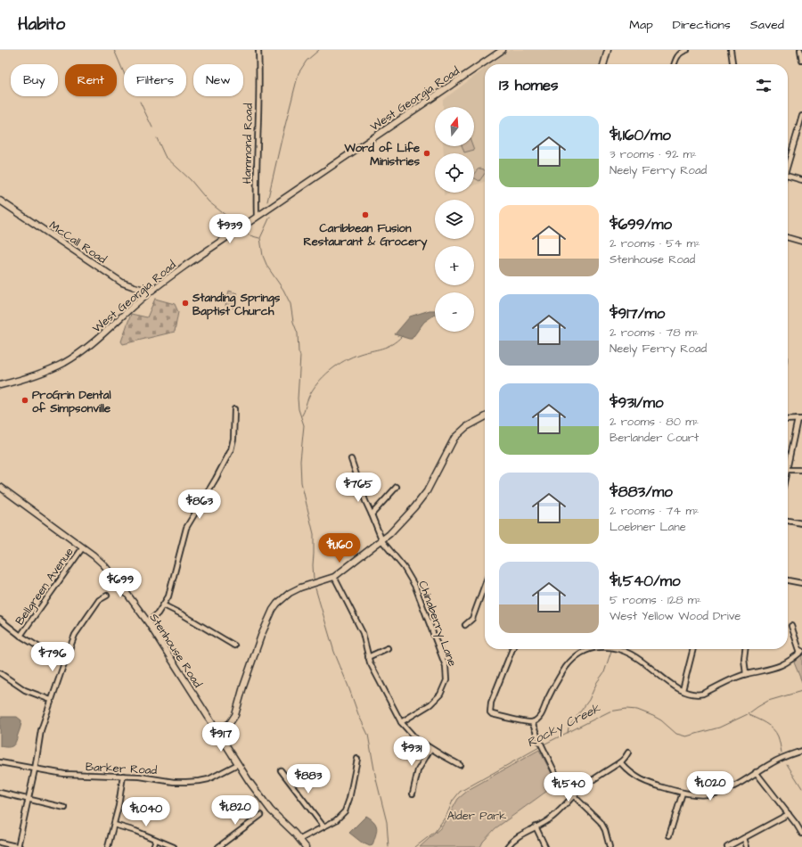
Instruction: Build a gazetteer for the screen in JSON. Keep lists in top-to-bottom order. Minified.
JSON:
{"streets":{"street":["West Georgia Road","Hammond Road","McCall Road","Bellgreen Avenue","Chinaberry Lane","Stenhouse Road","Barker Road"]},"crossings":[["West Georgia Road","Hammond Road"],["West Georgia Road","McCall Road"],["Bellgreen Avenue","Stenhouse Road"],["Stenhouse Road","Barker Road"]],"water":["Rocky Creek"],"parks":["Alder Park"],"places":["Word of Life Ministries","Caribbean Fusion Restaurant & Grocery","Standing Springs Baptist Church","ProGrin Dental of Simpsonville"],"north":"top","page":{"header":"Habito","nav":["Map","Directions","Saved"],"chip":["Buy","Rent","Filters","New"],"heading":"13 homes","map_buttons":["+","−"],"list":[{"name":"$1,160/mo","note":"3 rooms · 92 m² · Neely Ferry Road"},{"name":"$699/mo","note":"2 rooms · 54 m² · Stenhouse Road"},{"name":"$917/mo","note":"2 rooms · 78 m² · Neely Ferry Road"},{"name":"$931/mo","note":"2 rooms · 80 m² · Berlander Court"},{"name":"$883/mo","note":"2 rooms · 74 m² · Loebner Lane"},{"name":"$1,540/mo","note":"5 rooms · 128 m² · West Yellow Wood Drive"}],"price":["$939","$765","$863","$1,160","$699","$796","$917","$931","$883","$1,020","$1,540","$1,820","$1,040"]}}
